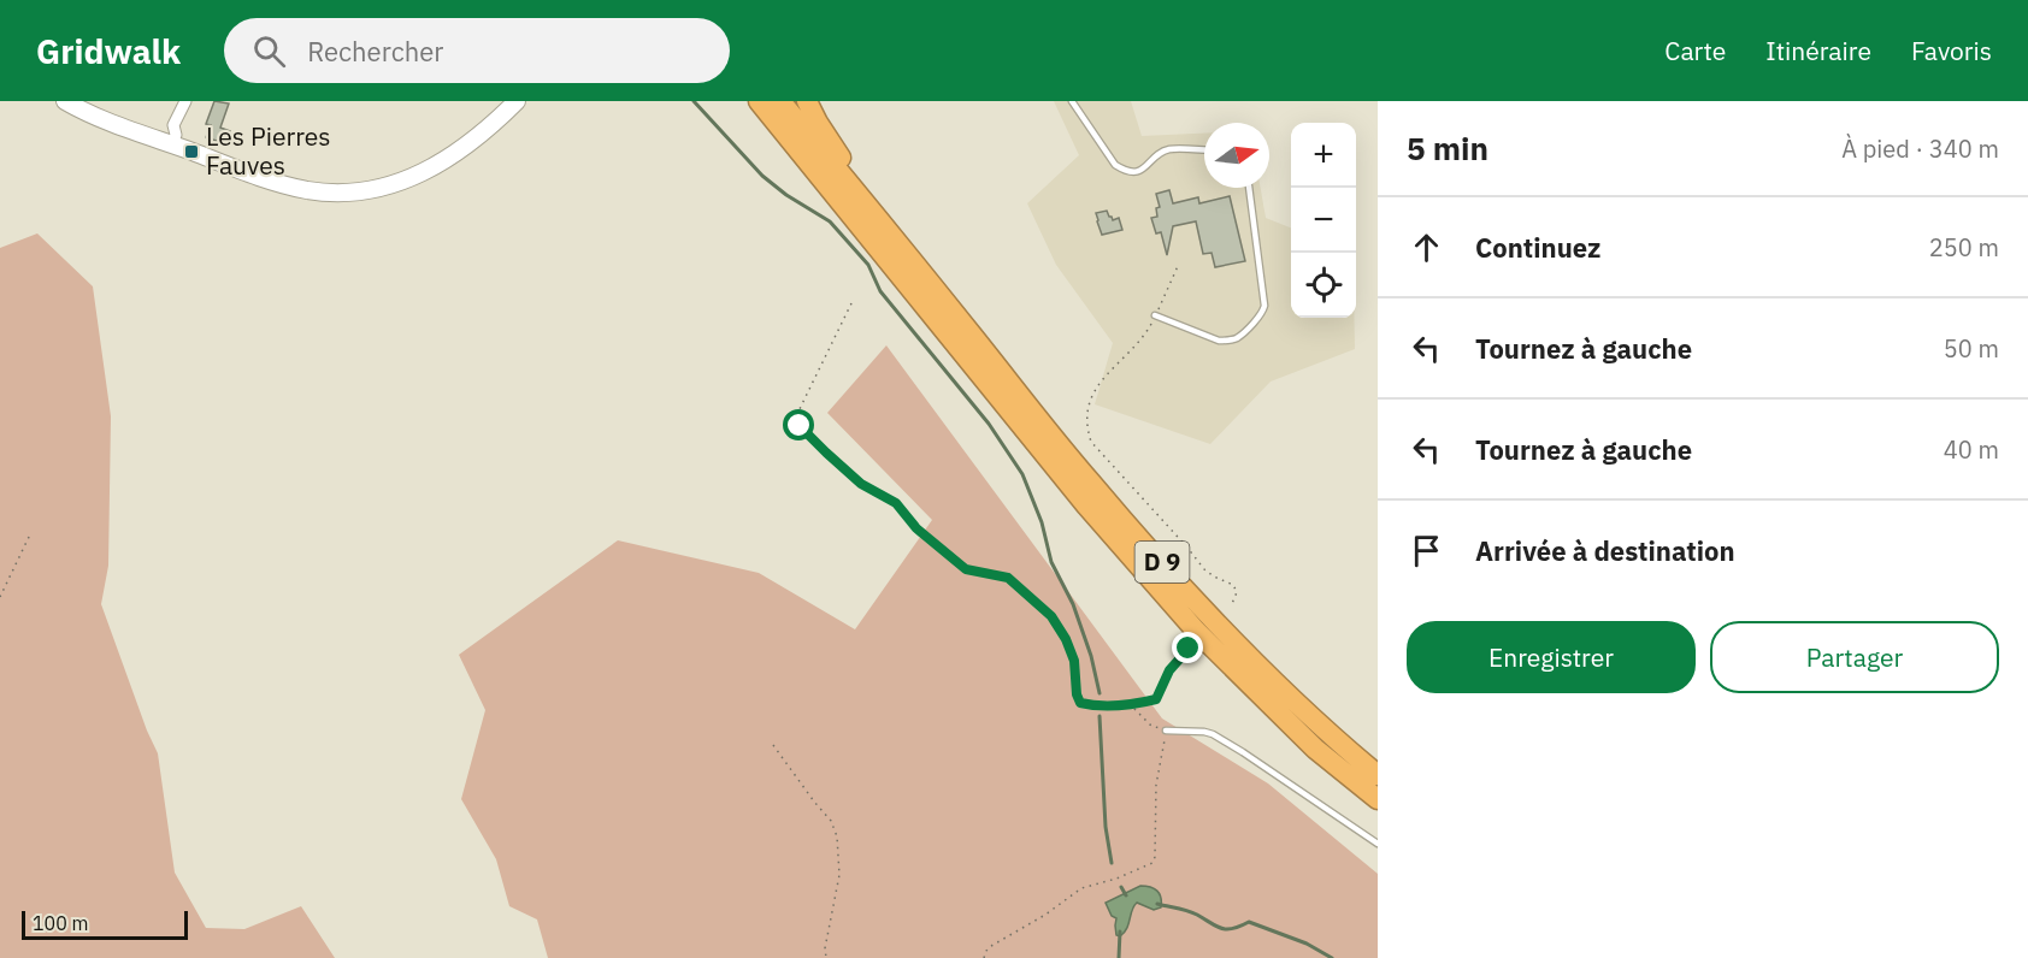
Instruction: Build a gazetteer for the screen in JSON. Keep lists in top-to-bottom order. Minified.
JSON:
{"streets":{"highway":["D 9"]},"places":{"transit":["Les Pierres Fauves"]},"scale_bar":"100 m","north":"right","page":{"header":"Gridwalk","search":"Rechercher","nav":["Carte","Itinéraire","Favoris"],"heading":["5 min","À pied · 340 m"],"map_buttons":["+","−"],"list":[["Continuez","250 m"],["Tournez à gauche","50 m"],["Tournez à gauche","40 m"],"Arrivée à destination"],"buttons":["Enregistrer","Partager"],"scale":"100 m"}}
